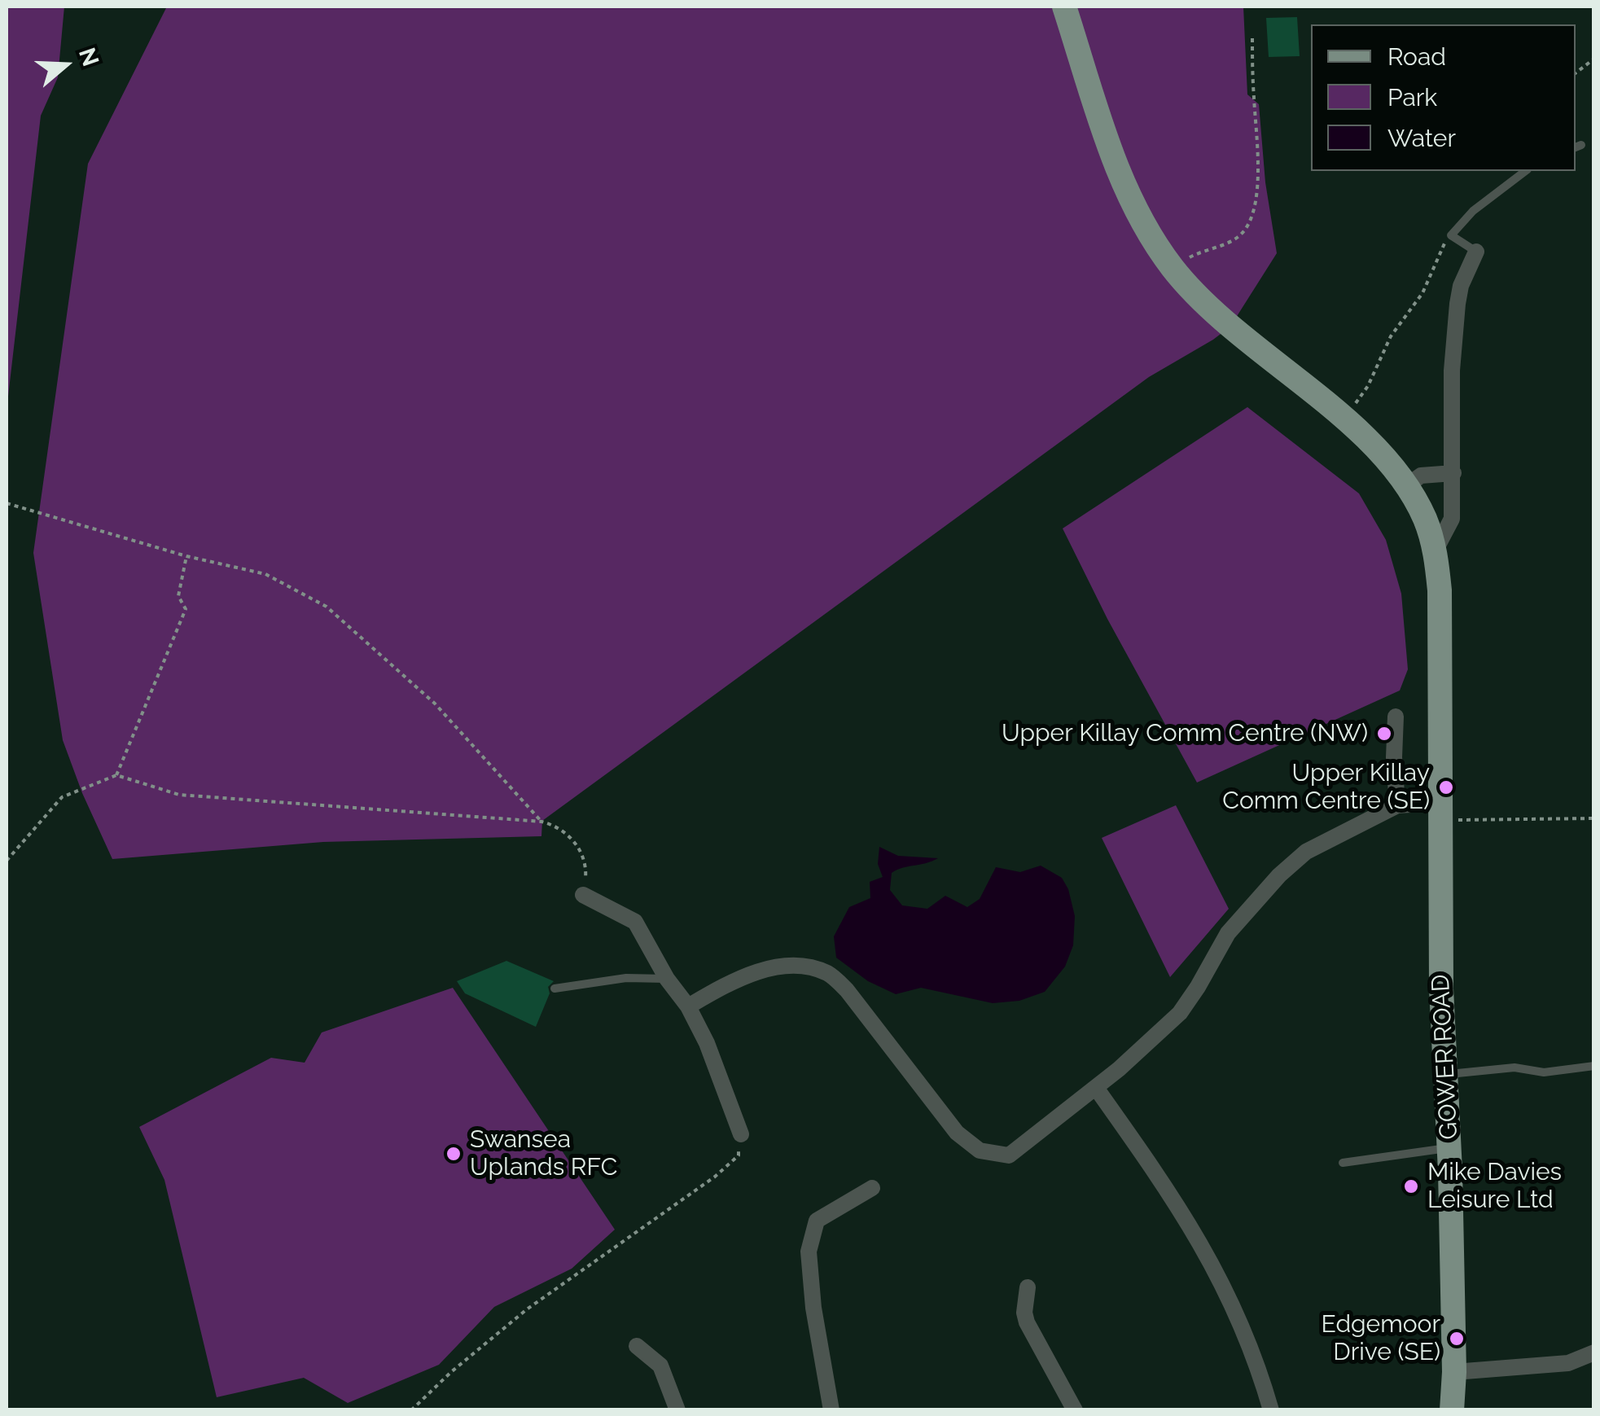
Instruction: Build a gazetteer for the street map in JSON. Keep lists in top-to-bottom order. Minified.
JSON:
{"streets":{"main road":["GOWER ROAD"]},"places":["Upper Killay Comm Centre (NW)","Upper Killay Comm Centre (SE)","Swansea Uplands RFC","Mike Davies Leisure Ltd","Edgemoor Drive (SE)"],"legend":["Road","Park","Water"],"north":"right"}
